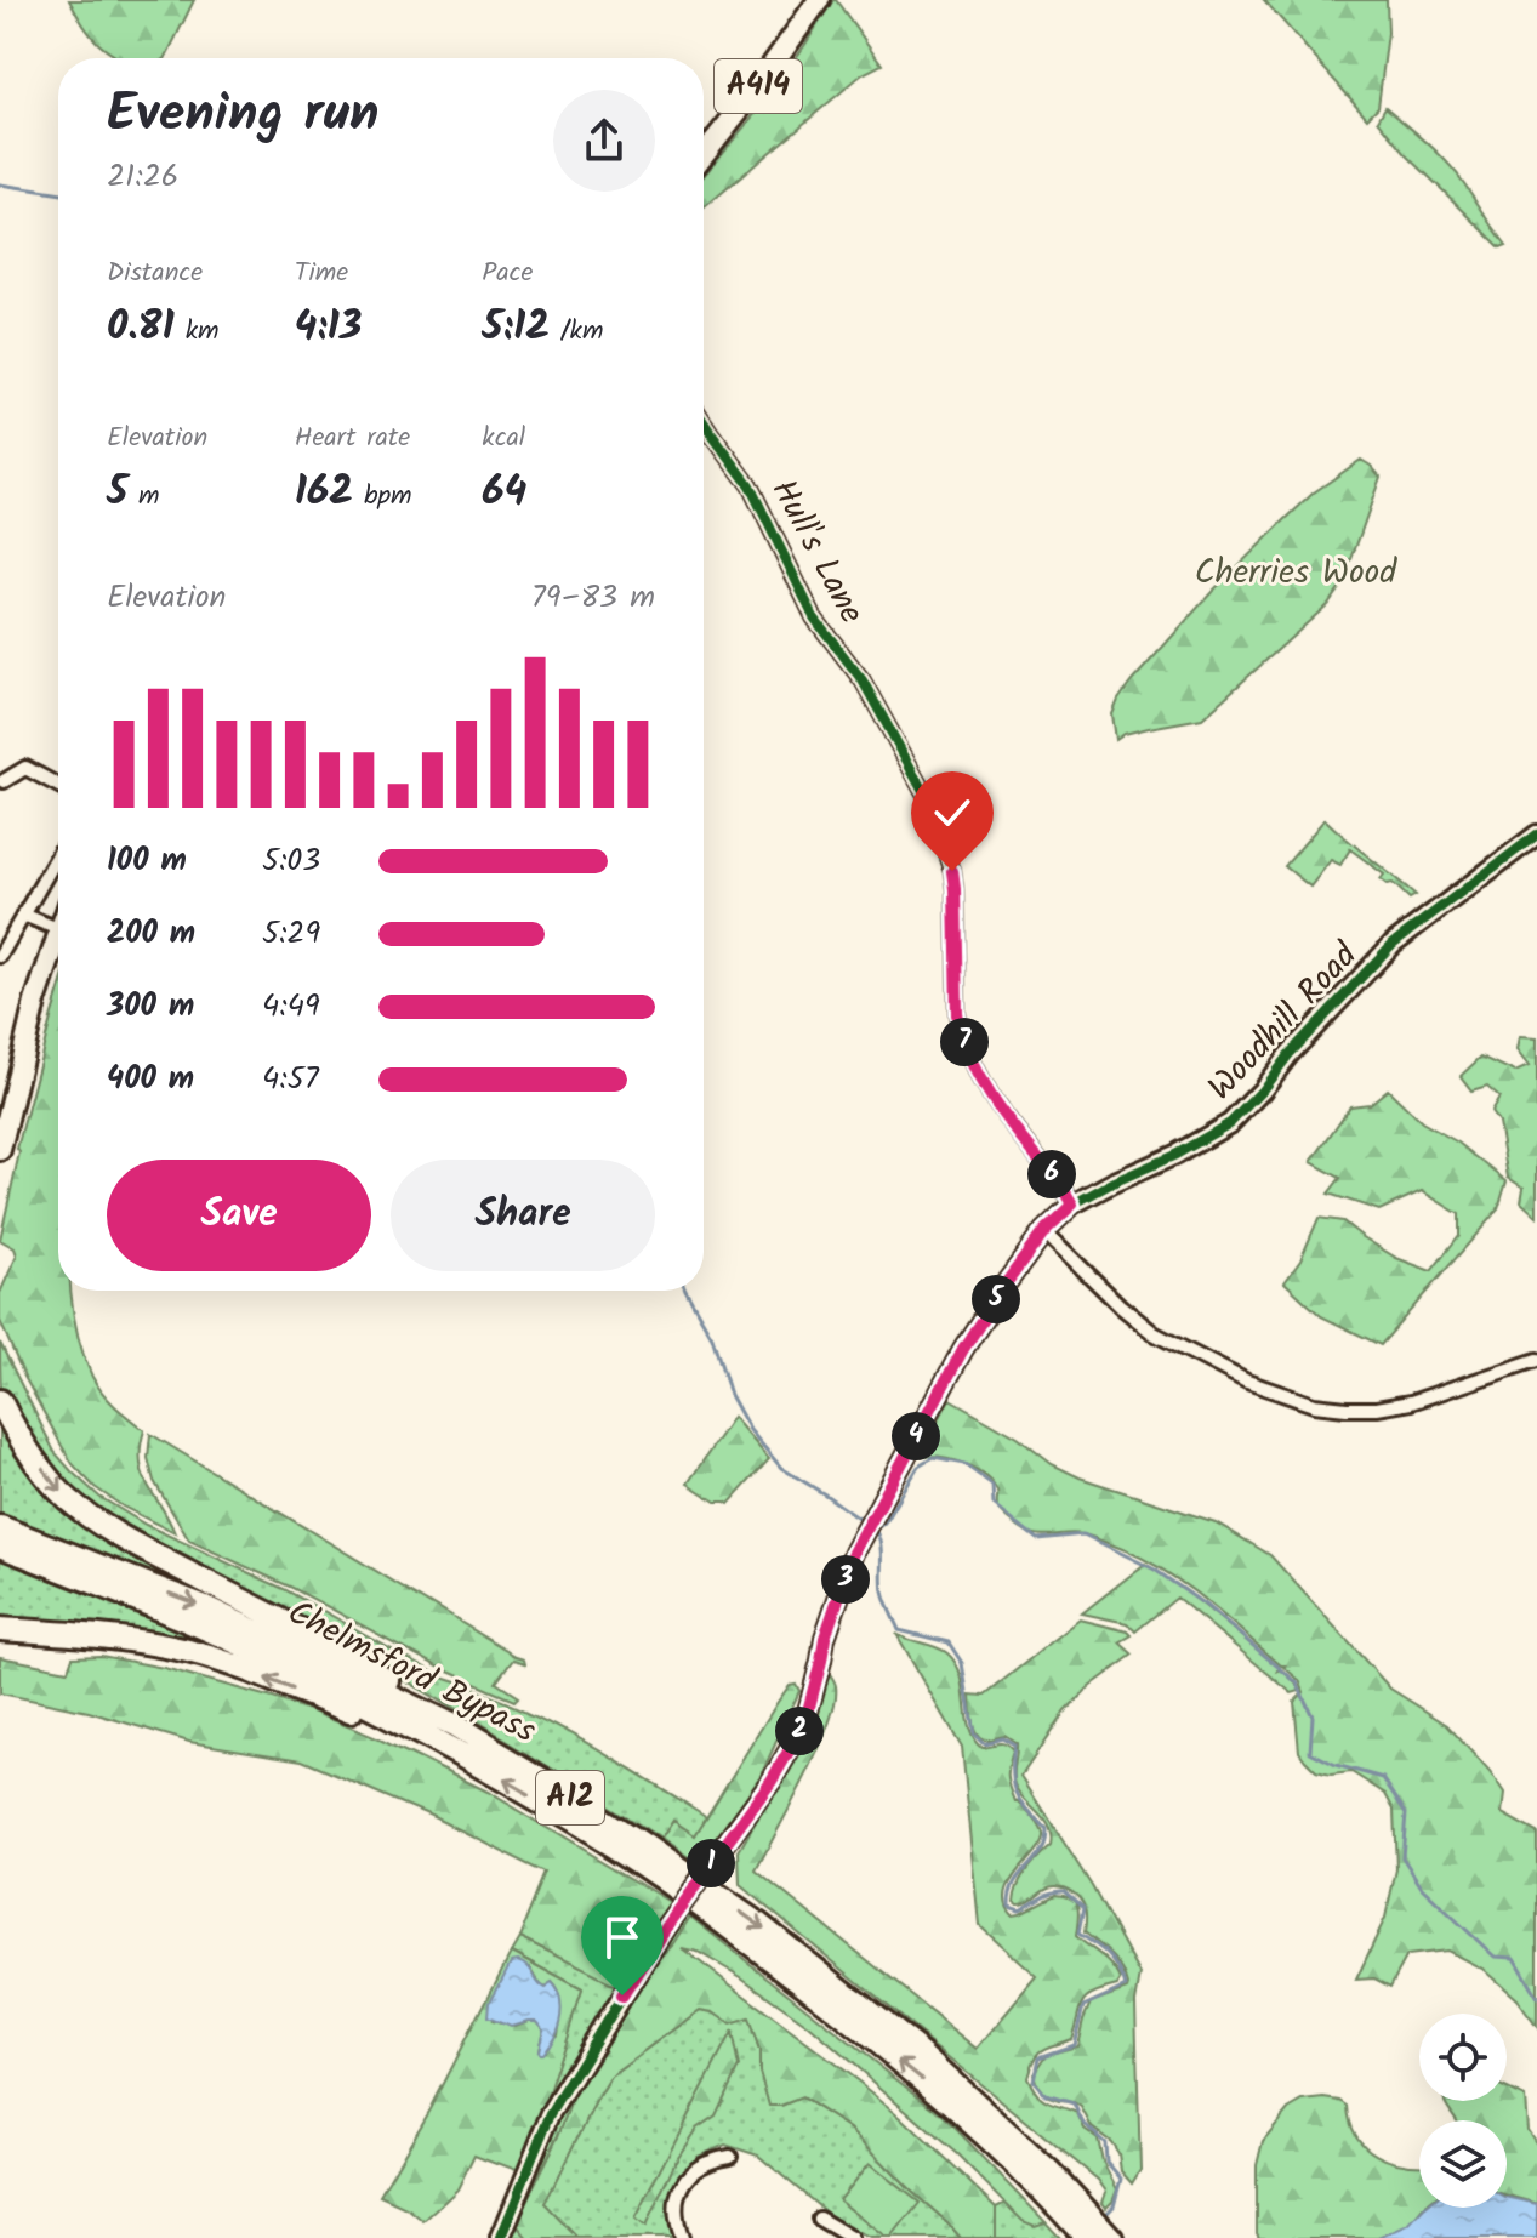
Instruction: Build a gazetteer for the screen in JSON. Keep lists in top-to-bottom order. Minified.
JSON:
{"streets":{"highway":["Chelmsford Bypass","A12"],"main road":["A414"],"street":["Hull's Lane","Woodhill Road"]},"crossings":[["Hull's Lane","Woodhill Road"],["Chelmsford Bypass","A12"]],"parks":["Cherries Wood"],"page":{"heading":["Evening run","21:26"],"stats":[["Distance","0.81 km"],["Time","4:13"],["Pace","5:12 /km"],["Elevation","5 m"],["Heart rate","162 bpm"],["kcal","64"]],"chart":["Elevation","79–83 m"],"list":[{"name":"100 m","note":"5:03"},{"name":"200 m","note":"5:29"},{"name":"300 m","note":"4:49"},{"name":"400 m","note":"4:57"}],"pins":["7","6","5","4","3","2","1"],"buttons":["Save","Share"]}}
